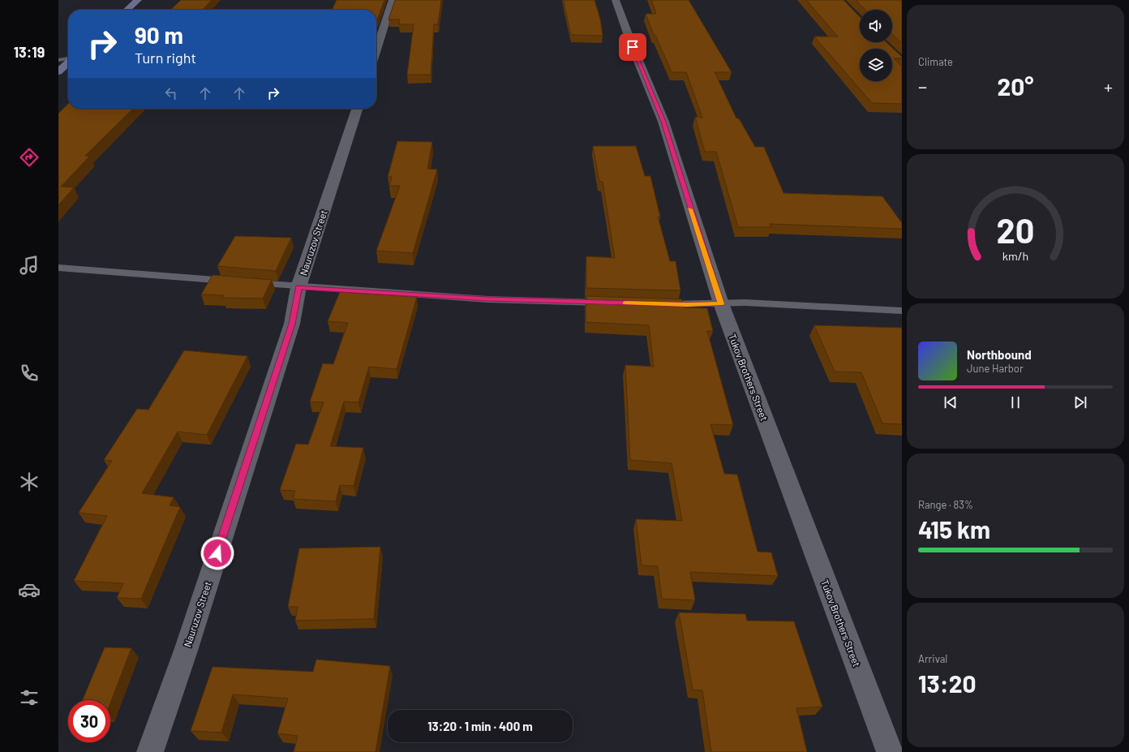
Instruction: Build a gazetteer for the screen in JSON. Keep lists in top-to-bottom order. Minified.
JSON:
{"streets":{"street":["Nauruzov Street","Tukov Brothers Street"]},"page":{"tabs":"13:19","tile":["Climate",["Range · 83%","415 km"],["Arrival","13:20"]],"turn":["90 m","Turn right"],"heat":["−","20°","+"],"song":["Northbound","June Harbor"],"limit":"30","trip":"13:20 · 1 min · 400 m","gauge":["20","km/h"]}}
